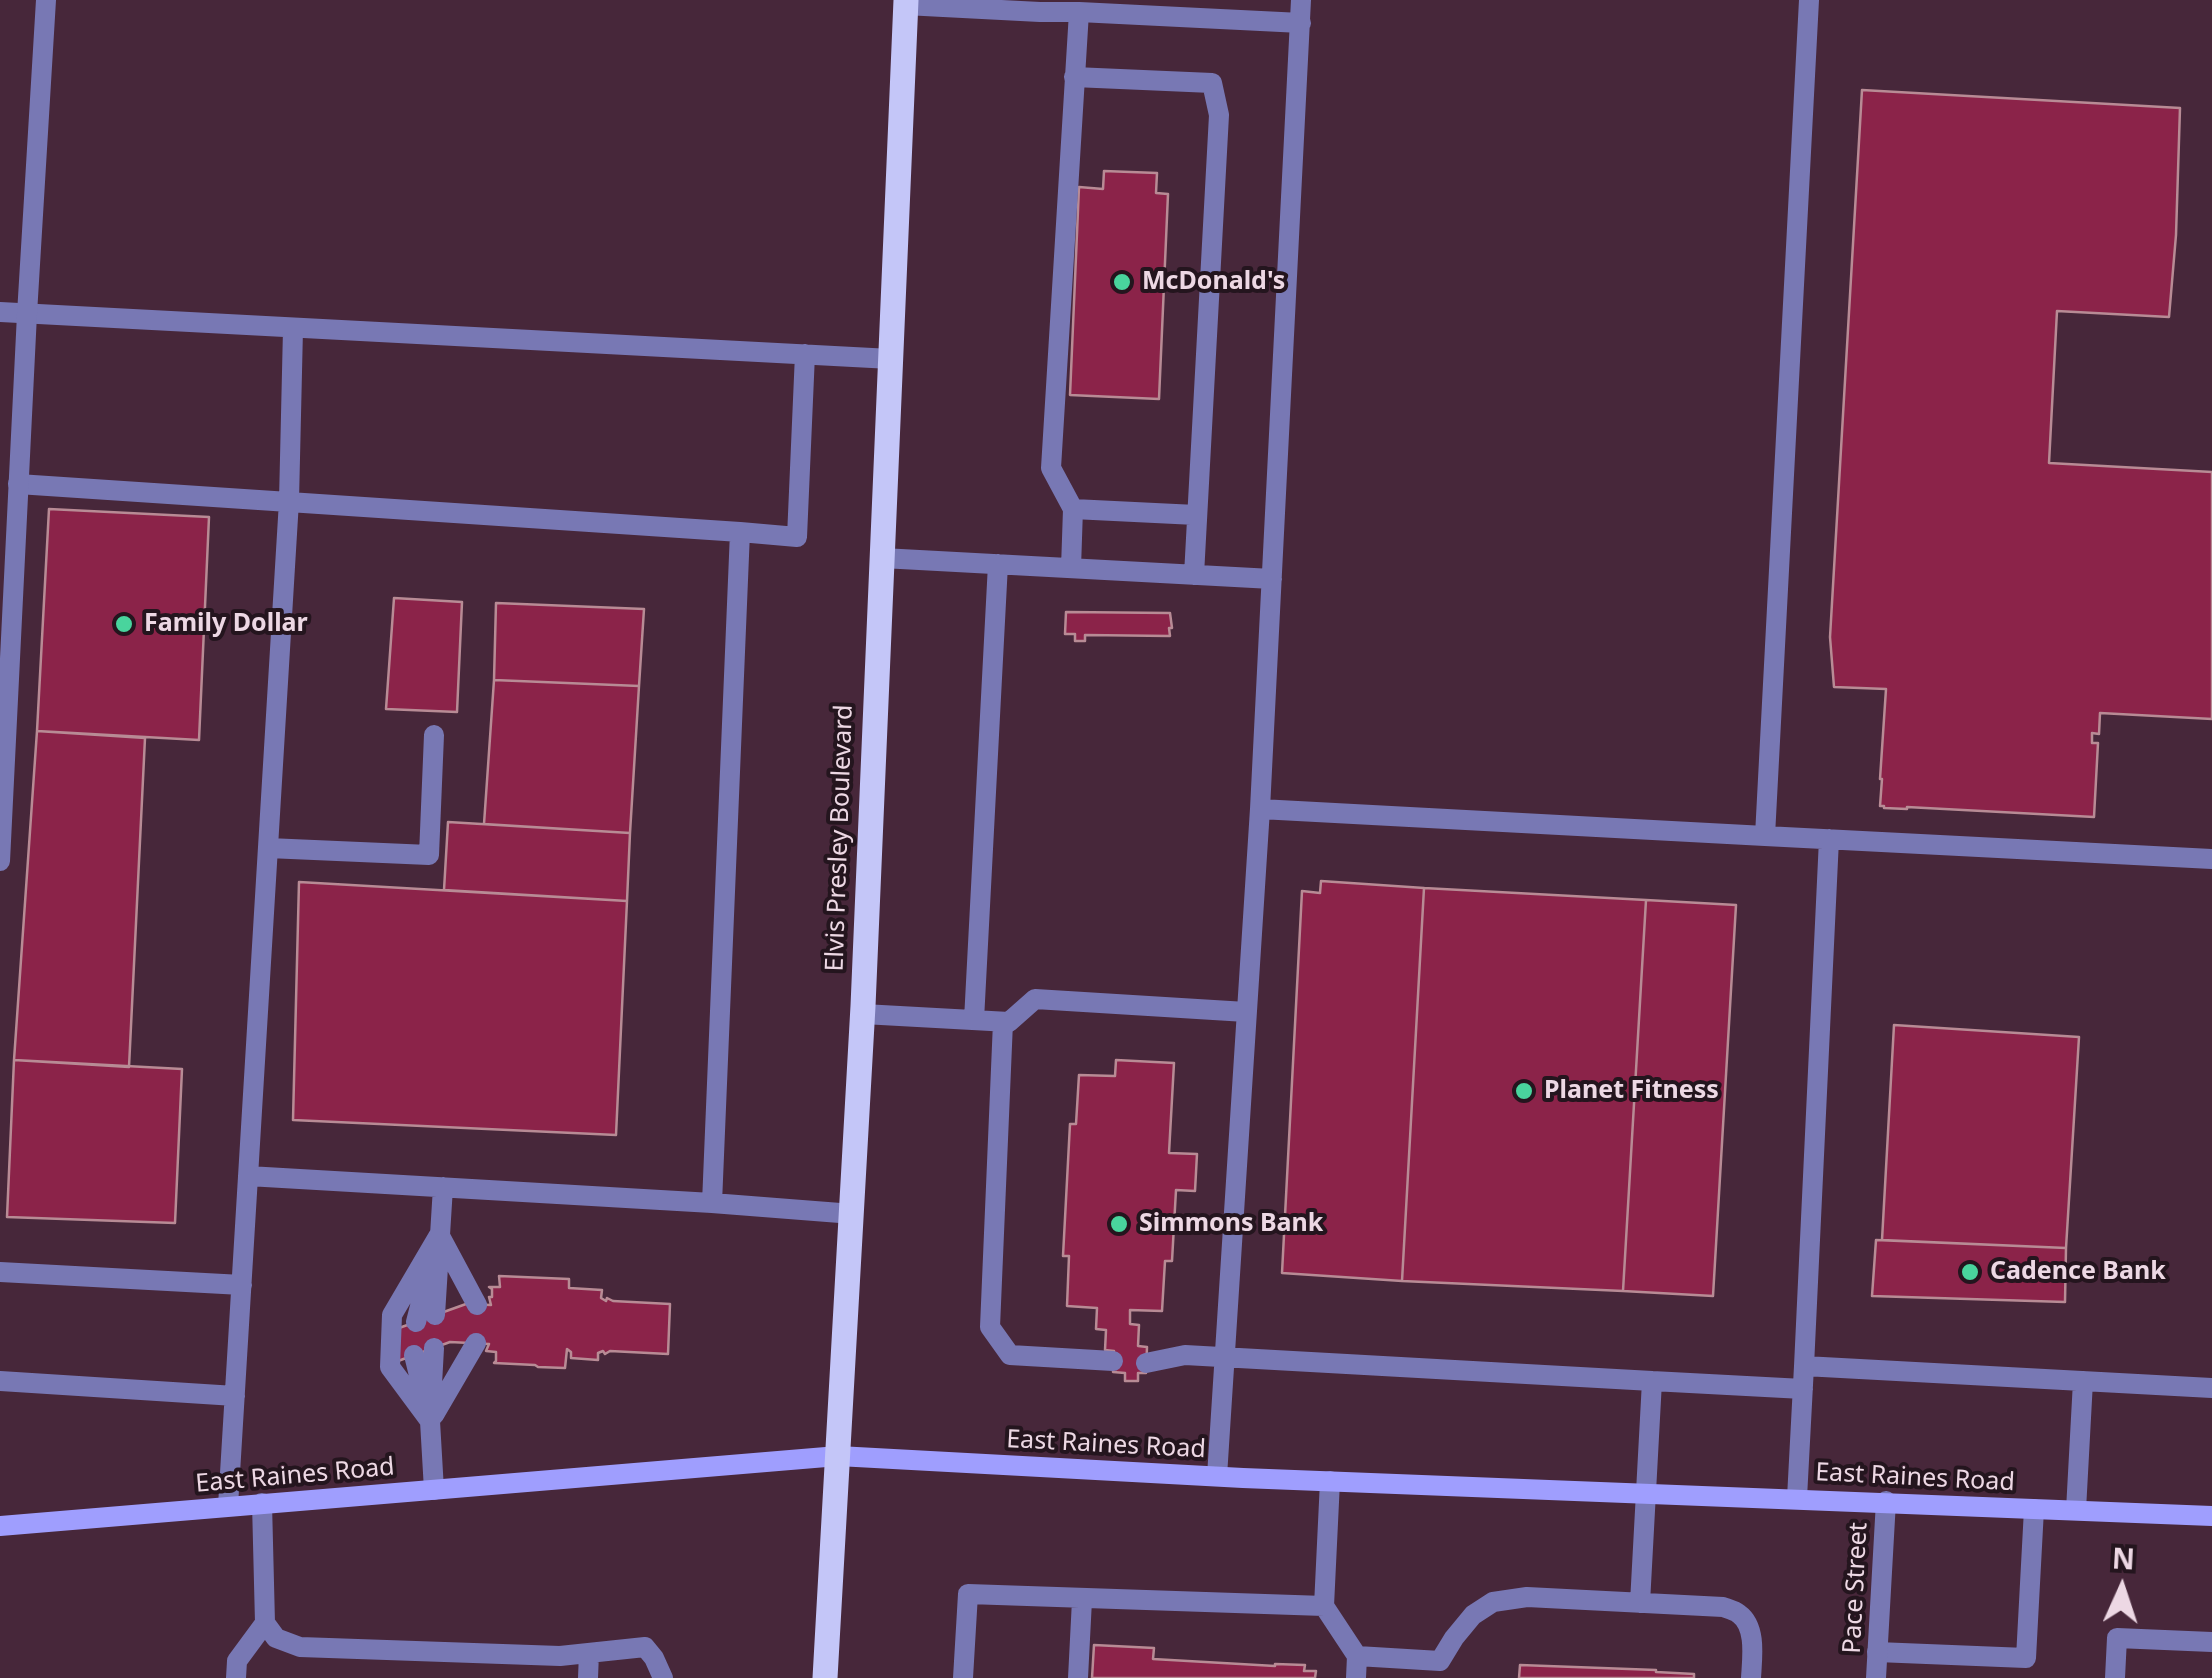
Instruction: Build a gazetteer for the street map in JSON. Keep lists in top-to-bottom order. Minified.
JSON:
{"streets":{"main road":["Elvis Presley Boulevard","East Raines Road"],"street":["Pace Street"]},"crossings":[["Elvis Presley Boulevard","East Raines Road"],["East Raines Road","Pace Street"]],"places":["McDonald's","Family Dollar","Planet Fitness","Simmons Bank","Cadence Bank"],"north":"top"}
